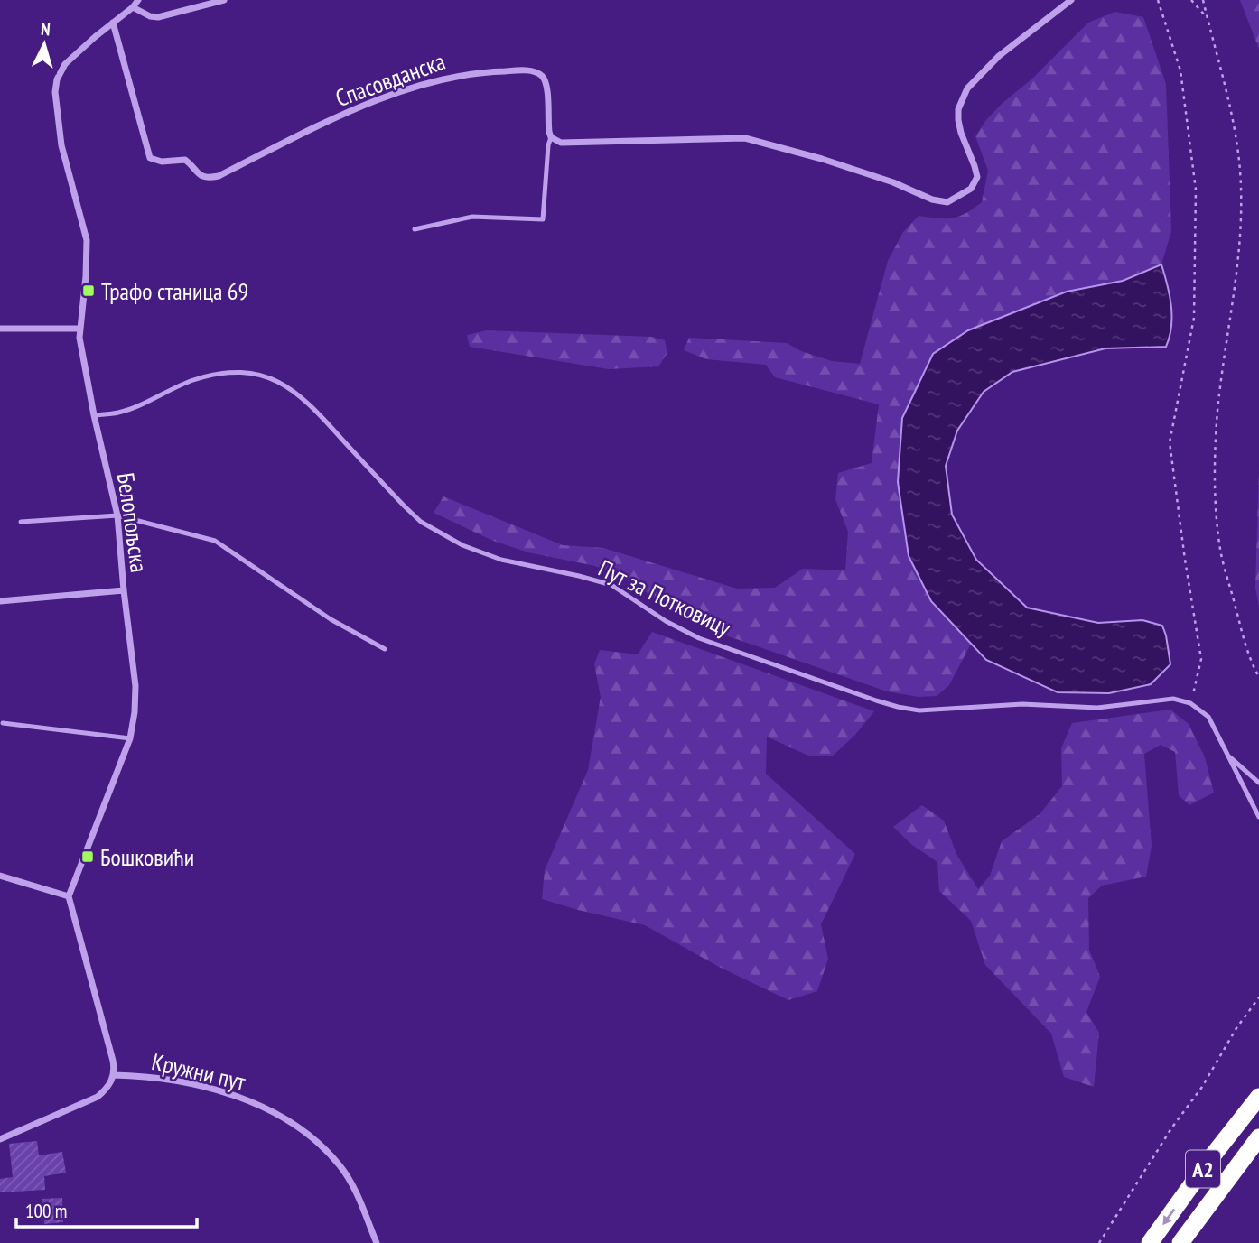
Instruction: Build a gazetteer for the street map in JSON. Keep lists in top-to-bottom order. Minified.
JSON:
{"streets":{"highway":["A2"],"street":["Спасовданска","Белопољска","Кружни пут"],"lane":["Пут за Потковицу"]},"crossings":[["Спасовданска","Белопољска"],["Белопољска","Пут за Потковицу"]],"places":{"transit":["Трафо станица 69","Бошковићи"]},"scale_bar":"100 m","north":"top"}
